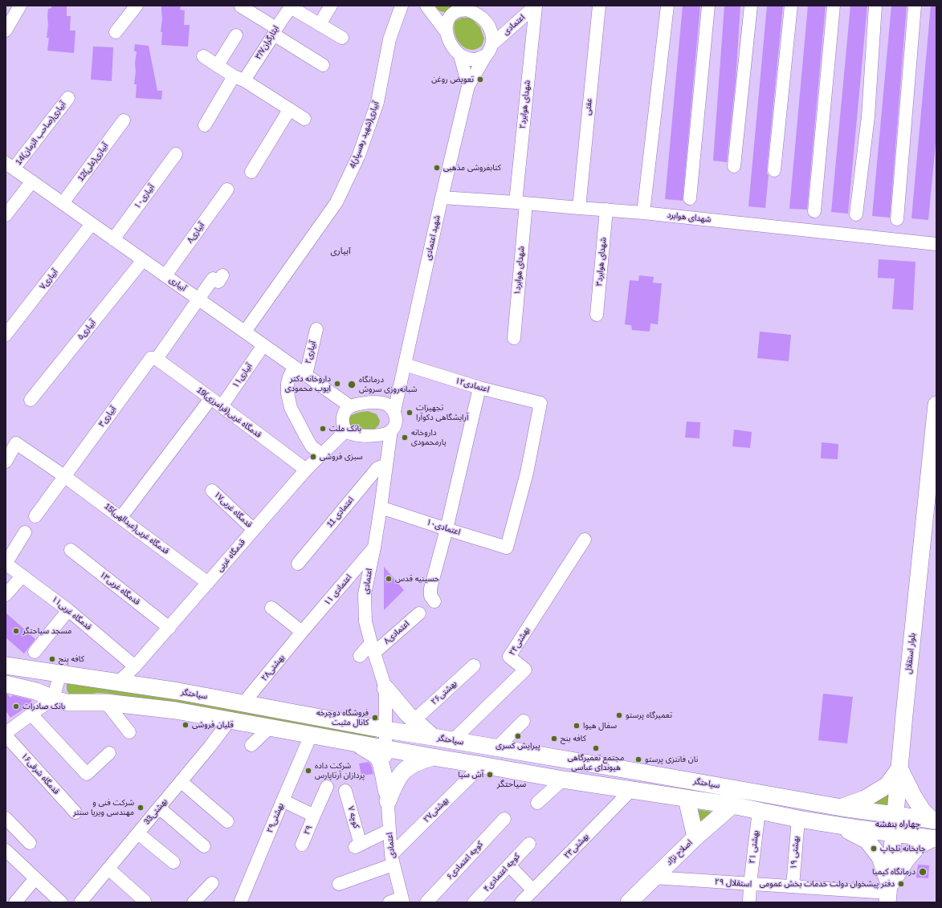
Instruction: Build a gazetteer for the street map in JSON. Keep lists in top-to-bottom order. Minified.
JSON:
{"streets":{"main road":["بلوار استقلال","سیاحتگر","اصلاح نژاد"],"street":["اعتمادی","ایثارگران۳/۷","شهدای هوابرد۲","عفتی","14آبیاری(صاحب الزمان)","4آبیاری(شهید رهسپار)","12آبیاری(علی)","آبیاری۱۰","شهدای هوابرد","آبیاری۸","شهید اعتمادی","۳شهدای هوابرد","شهدای هوابرد۱","آبیاری۷","آبیاری","آبیاری۵","آبیاری۲","آبیاری۱۱","اعتمادی۱۲","19قدمگاه غربی(فرامرزی)","آبیاری۳","قدمگاه غربی۱۷","11 اعتمادی","اعتمادی۱۰","15قدمگاه غربی(عبدالهی)","قدمگاه غربی","قدمگاه غربی۱۳","۱۱ اعتمادی","قدمگاه غربی۱۱","اعتمادی۸","۲۴بهشتی","۲۸بهشتی","۲۶بهشتی","قدمگاه شرقی۱۶","۲۷بهشتی","33بهشتی","کوچه ۷","۲۹بهشتی","۲۹","۲۳بهشتی","۲۱ بهشتی","۱۹ بهشتی","کوچه اعتمادی۶","کوچه اعتمادی۴","۲۹ استقلال"]},"crossings":[["اعتمادی","شهدای هوابرد۲"],["اعتمادی","شهید اعتمادی"],["اعتمادی","آبیاری"],["اعتمادی","11 اعتمادی"],["اعتمادی","اعتمادی۱۰"],["اعتمادی","قدمگاه غربی"],["اعتمادی","۱۱ اعتمادی"],["اعتمادی","اعتمادی۸"],["اعتمادی","سیاحتگر"],["اعتمادی","۲۷بهشتی"],["اعتمادی","کوچه ۷"],["شهدای هوابرد۲","شهدای هوابرد"],["شهدای هوابرد۲","شهدای هوابرد۱"],["عفتی","شهدای هوابرد"],["14آبیاری(صاحب الزمان)","آبیاری"],["4آبیاری(شهید رهسپار)","آبیاری"],["12آبیاری(علی)","آبیاری"],["آبیاری۱۰","آبیاری"],["شهدای هوابرد","شهید اعتمادی"],["شهدای هوابرد","۳شهدای هوابرد"],["شهدای هوابرد","شهدای هوابرد۱"],["آبیاری۸","آبیاری"],["شهید اعتمادی","آبیاری"],["شهید اعتمادی","اعتمادی۱۲"],["شهید اعتمادی","قدمگاه غربی"],["آبیاری۷","آبیاری"],["آبیاری","آبیاری۵"],["آبیاری","آبیاری۲"],["آبیاری","آبیاری۱۱"],["آبیاری","آبیاری۳"],["آبیاری","قدمگاه غربی"],["آبیاری۱۱","19قدمگاه غربی(فرامرزی)"],["اعتمادی۱۲","اعتمادی۱۰"],["19قدمگاه غربی(فرامرزی)","آبیاری۳"],["19قدمگاه غربی(فرامرزی)","قدمگاه غربی"],["آبیاری۳","15قدمگاه غربی(عبدالهی)"],["قدمگاه غربی۱۷","قدمگاه غربی"],["15قدمگاه غربی(عبدالهی)","قدمگاه غربی"],["قدمگاه غربی","قدمگاه غربی۱۳"],["قدمگاه غربی","قدمگاه غربی۱۱"],["قدمگاه غربی","سیاحتگر"],["۱۱ اعتمادی","۲۸بهشتی"],["۲۴بهشتی","سیاحتگر"],["بلوار استقلال","سیاحتگر"],["بلوار استقلال","۲۹ استقلال"],["۲۸بهشتی","سیاحتگر"],["۲۱ بهشتی","۲۹ استقلال"],["اصلاح نژاد","۲۹ استقلال"],["۱۹ بهشتی","۲۹ استقلال"]],"districts":["آبیاری","سیاحتگر","چهاراه بنفشه"],"places":["تعویض روغن","کتابفروشی مذهبی","داروخانه دکتر ایوب محمودی","درمانگاه شبانه‌روزی سروش","تجهیزات آرایشگاهی دکوآرا","بانک ملت","داروخانه یارمحمودی","سبزی فروشی","حسینیه قدس","مسجد سیاحتگر","کافه بِنج","بانک صادرات","تعمیرگاه پرستو","فروشگاه دوچرخه کانال مثبت","قلیان فروشی","سفال هیوا","پیرایش کسری","کافه بنج","مجتمع تعمیرگاهی هیوندای عباسی","نان فانتزی پرستو","شرکت داده پردازان آرتاپارس","آش سیا","شرکت فنی و مهندسی ویریا سنتر","چاپخانه تلچاپ","درمانگاه کیمیا","دفتر پیشخوان دولت خدمات بخش عمومی"]}
